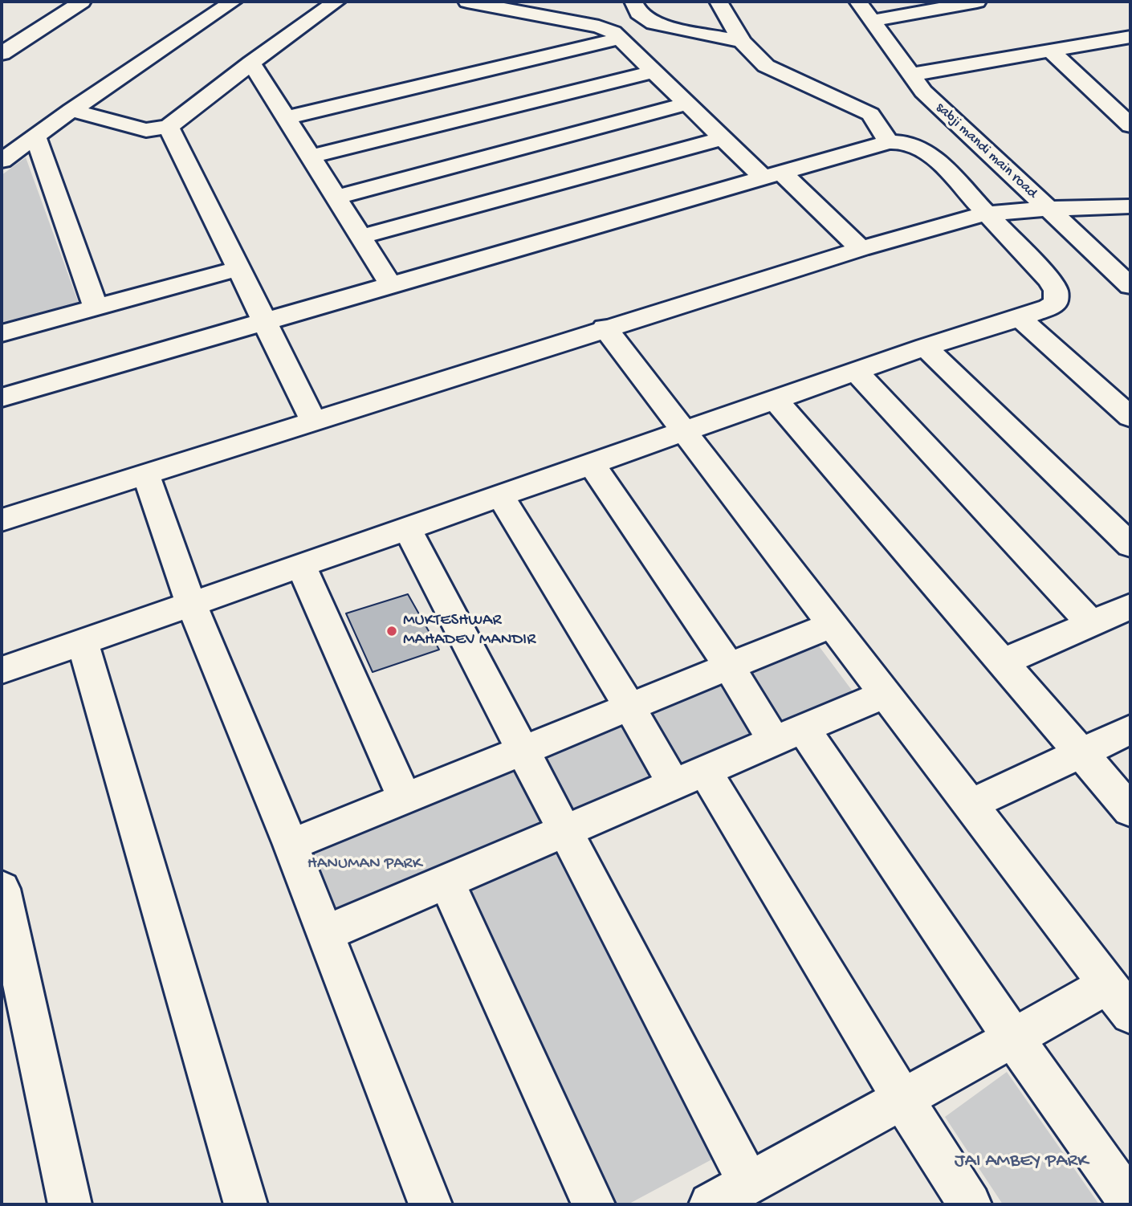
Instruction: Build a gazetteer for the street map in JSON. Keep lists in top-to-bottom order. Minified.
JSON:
{"streets":{"street":["sabji mandi main road"]},"parks":["HANUMAN PARK","JAI AMBEY PARK"],"places":["MUKTESHWAR MAHADEV MANDIR"]}
